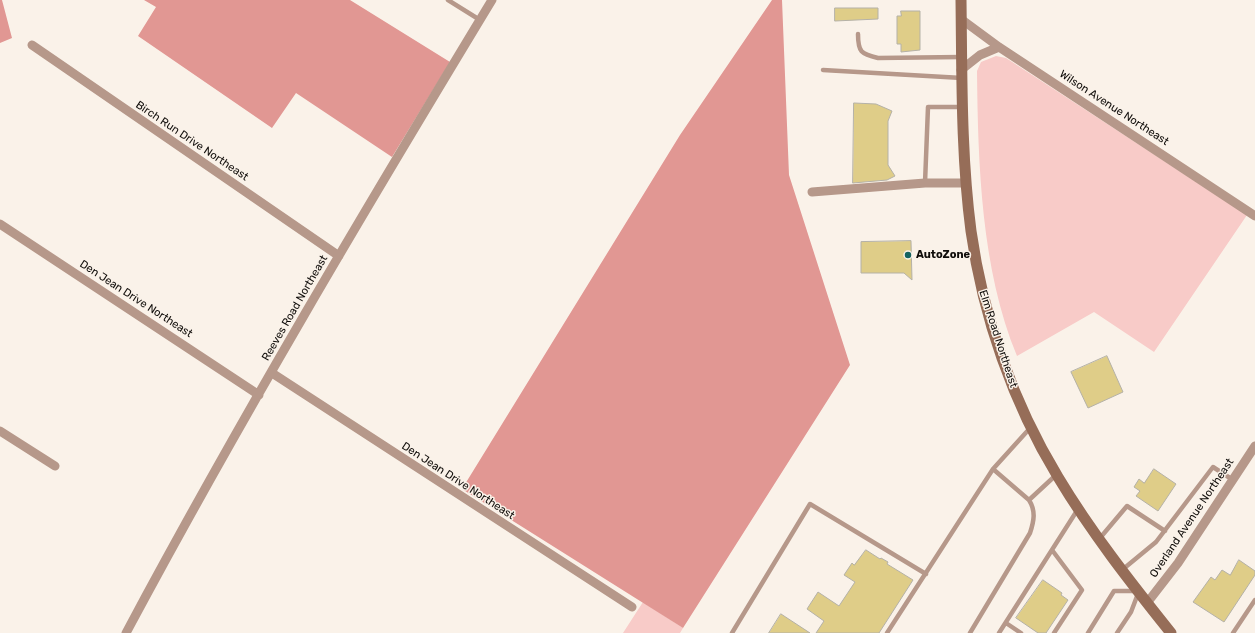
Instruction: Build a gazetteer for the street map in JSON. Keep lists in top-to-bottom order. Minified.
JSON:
{"streets":{"main road":["Elm Road Northeast"],"street":["Wilson Avenue Northeast","Birch Run Drive Northeast","Den Jean Drive Northeast","Reeves Road Northeast","Overland Avenue Northeast"]},"crossings":[["Wilson Avenue Northeast","Elm Road Northeast"],["Birch Run Drive Northeast","Reeves Road Northeast"],["Den Jean Drive Northeast","Reeves Road Northeast"],["Elm Road Northeast","Overland Avenue Northeast"]],"places":["AutoZone"]}
